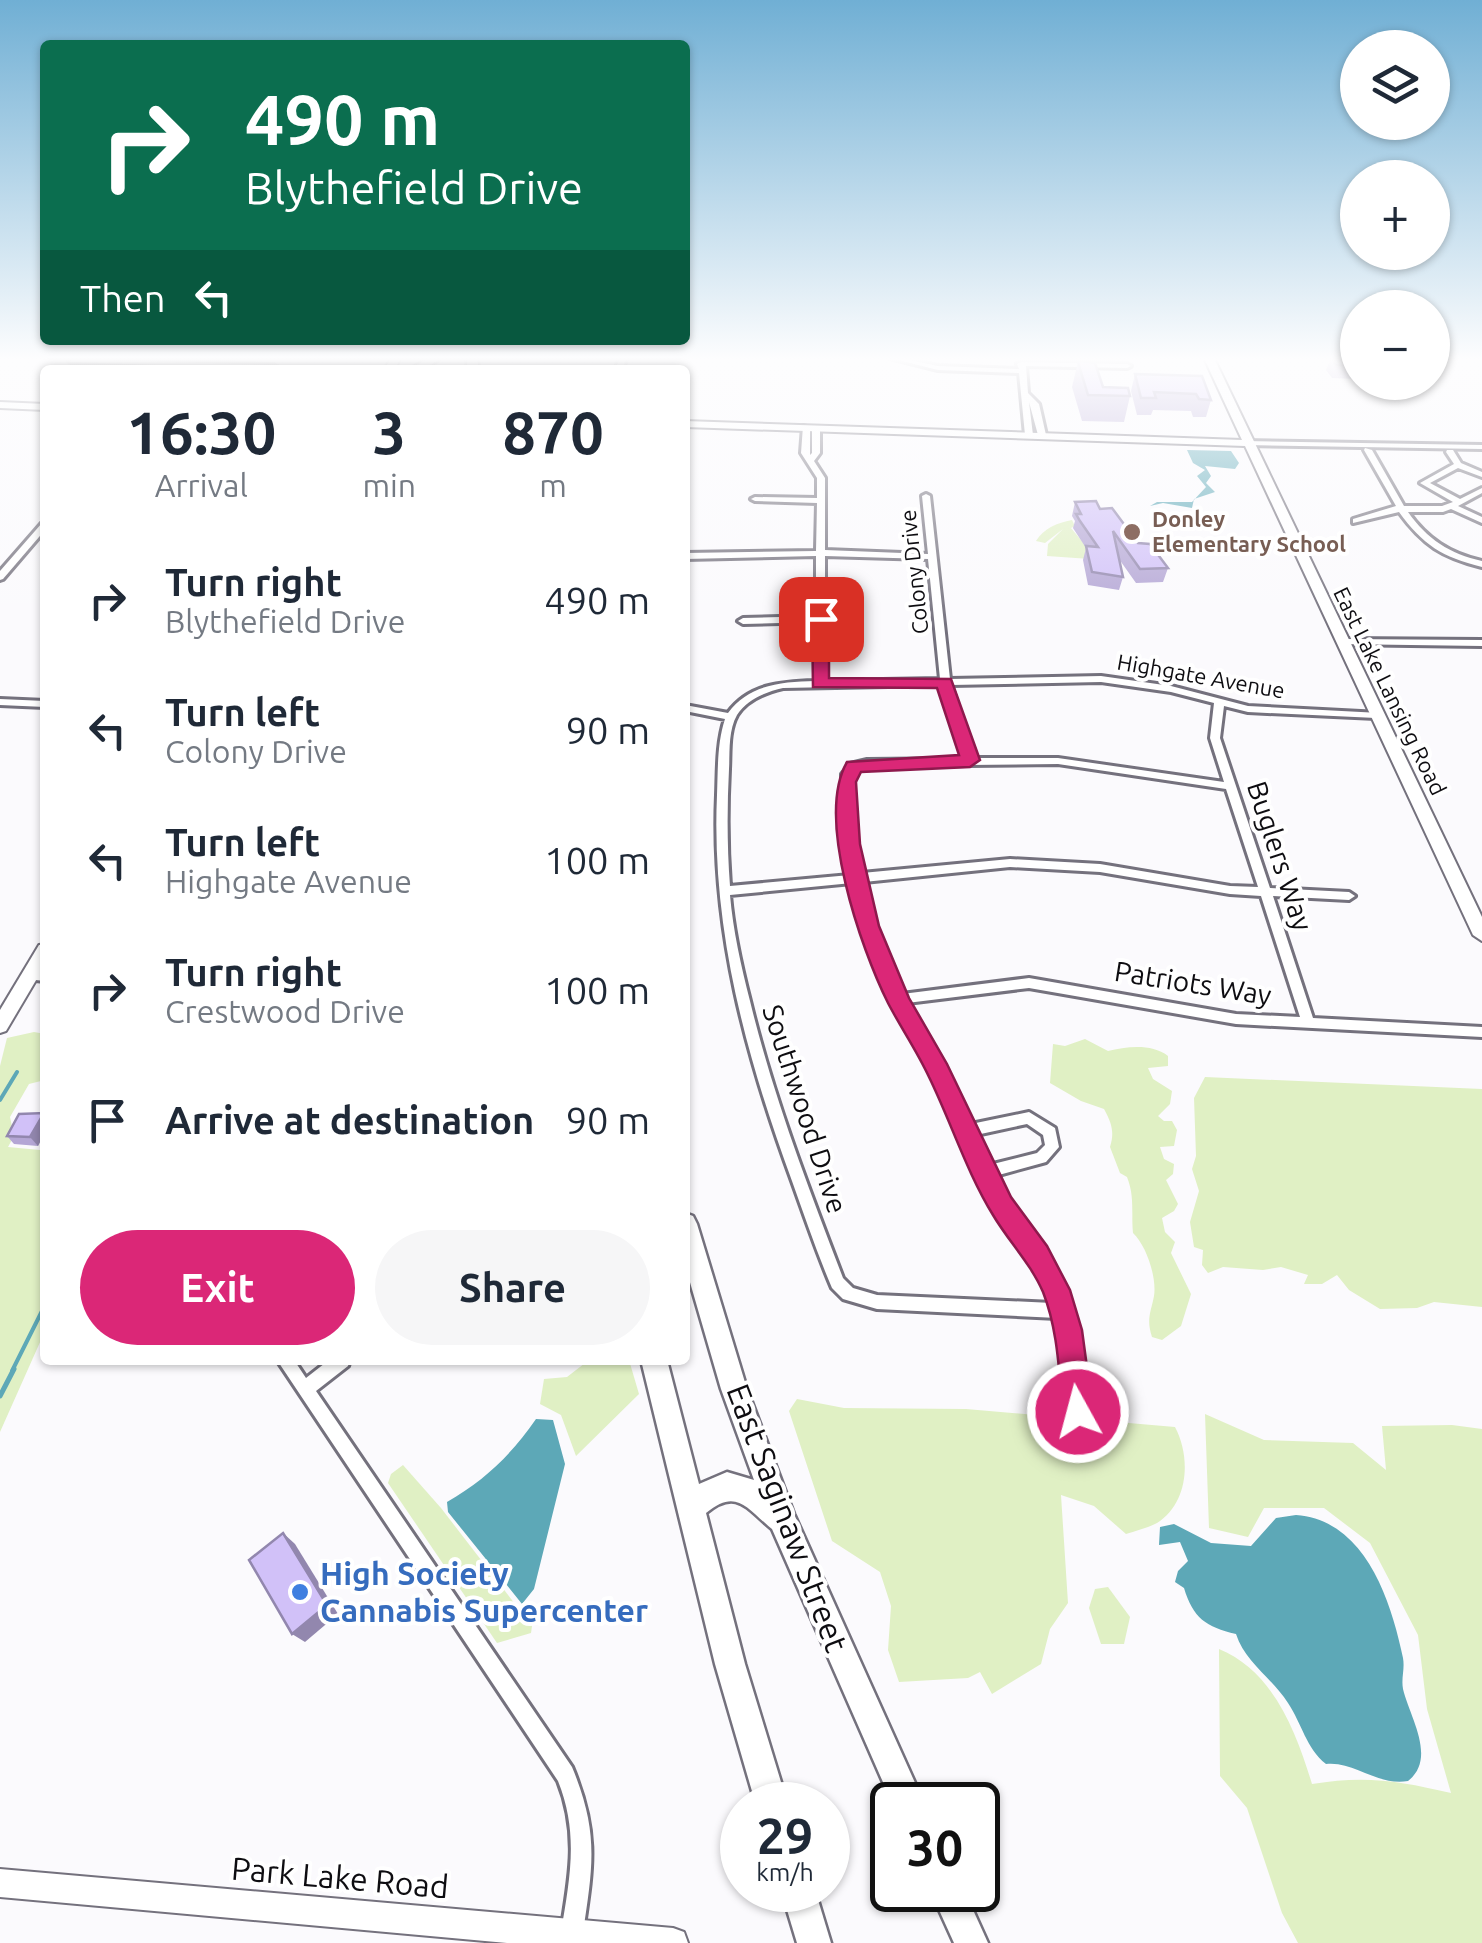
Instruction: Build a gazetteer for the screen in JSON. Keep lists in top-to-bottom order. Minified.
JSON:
{"streets":{"main road":["East Lake Lansing Road","East Saginaw Street","Park Lake Road"],"street":["Colony Drive","Highgate Avenue","Buglers Way","Patriots Way","Southwood Drive"]},"crossings":[["Colony Drive","Highgate Avenue"],["Highgate Avenue","East Lake Lansing Road"],["Highgate Avenue","Buglers Way"],["Highgate Avenue","Southwood Drive"],["Buglers Way","Patriots Way"]],"places":["Donley Elementary School","High Society Cannabis Supercenter"],"page":{"map_buttons":["+","−"],"turn":["490 m","Blythefield Drive"],"then":"Then","eta":["16:30","Arrival","3","min","870","m"],"list":[{"name":"Turn right","note":"Blythefield Drive","value":"490 m"},{"name":"Turn left","note":"Colony Drive","value":"90 m"},{"name":"Turn left","note":"Highgate Avenue","value":"100 m"},{"name":"Turn right","note":"Crestwood Drive","value":"100 m"},{"name":"Arrive at destination","value":"90 m"}],"buttons":["Exit","Share"],"speed":"29 km/h","limit":"30"}}
